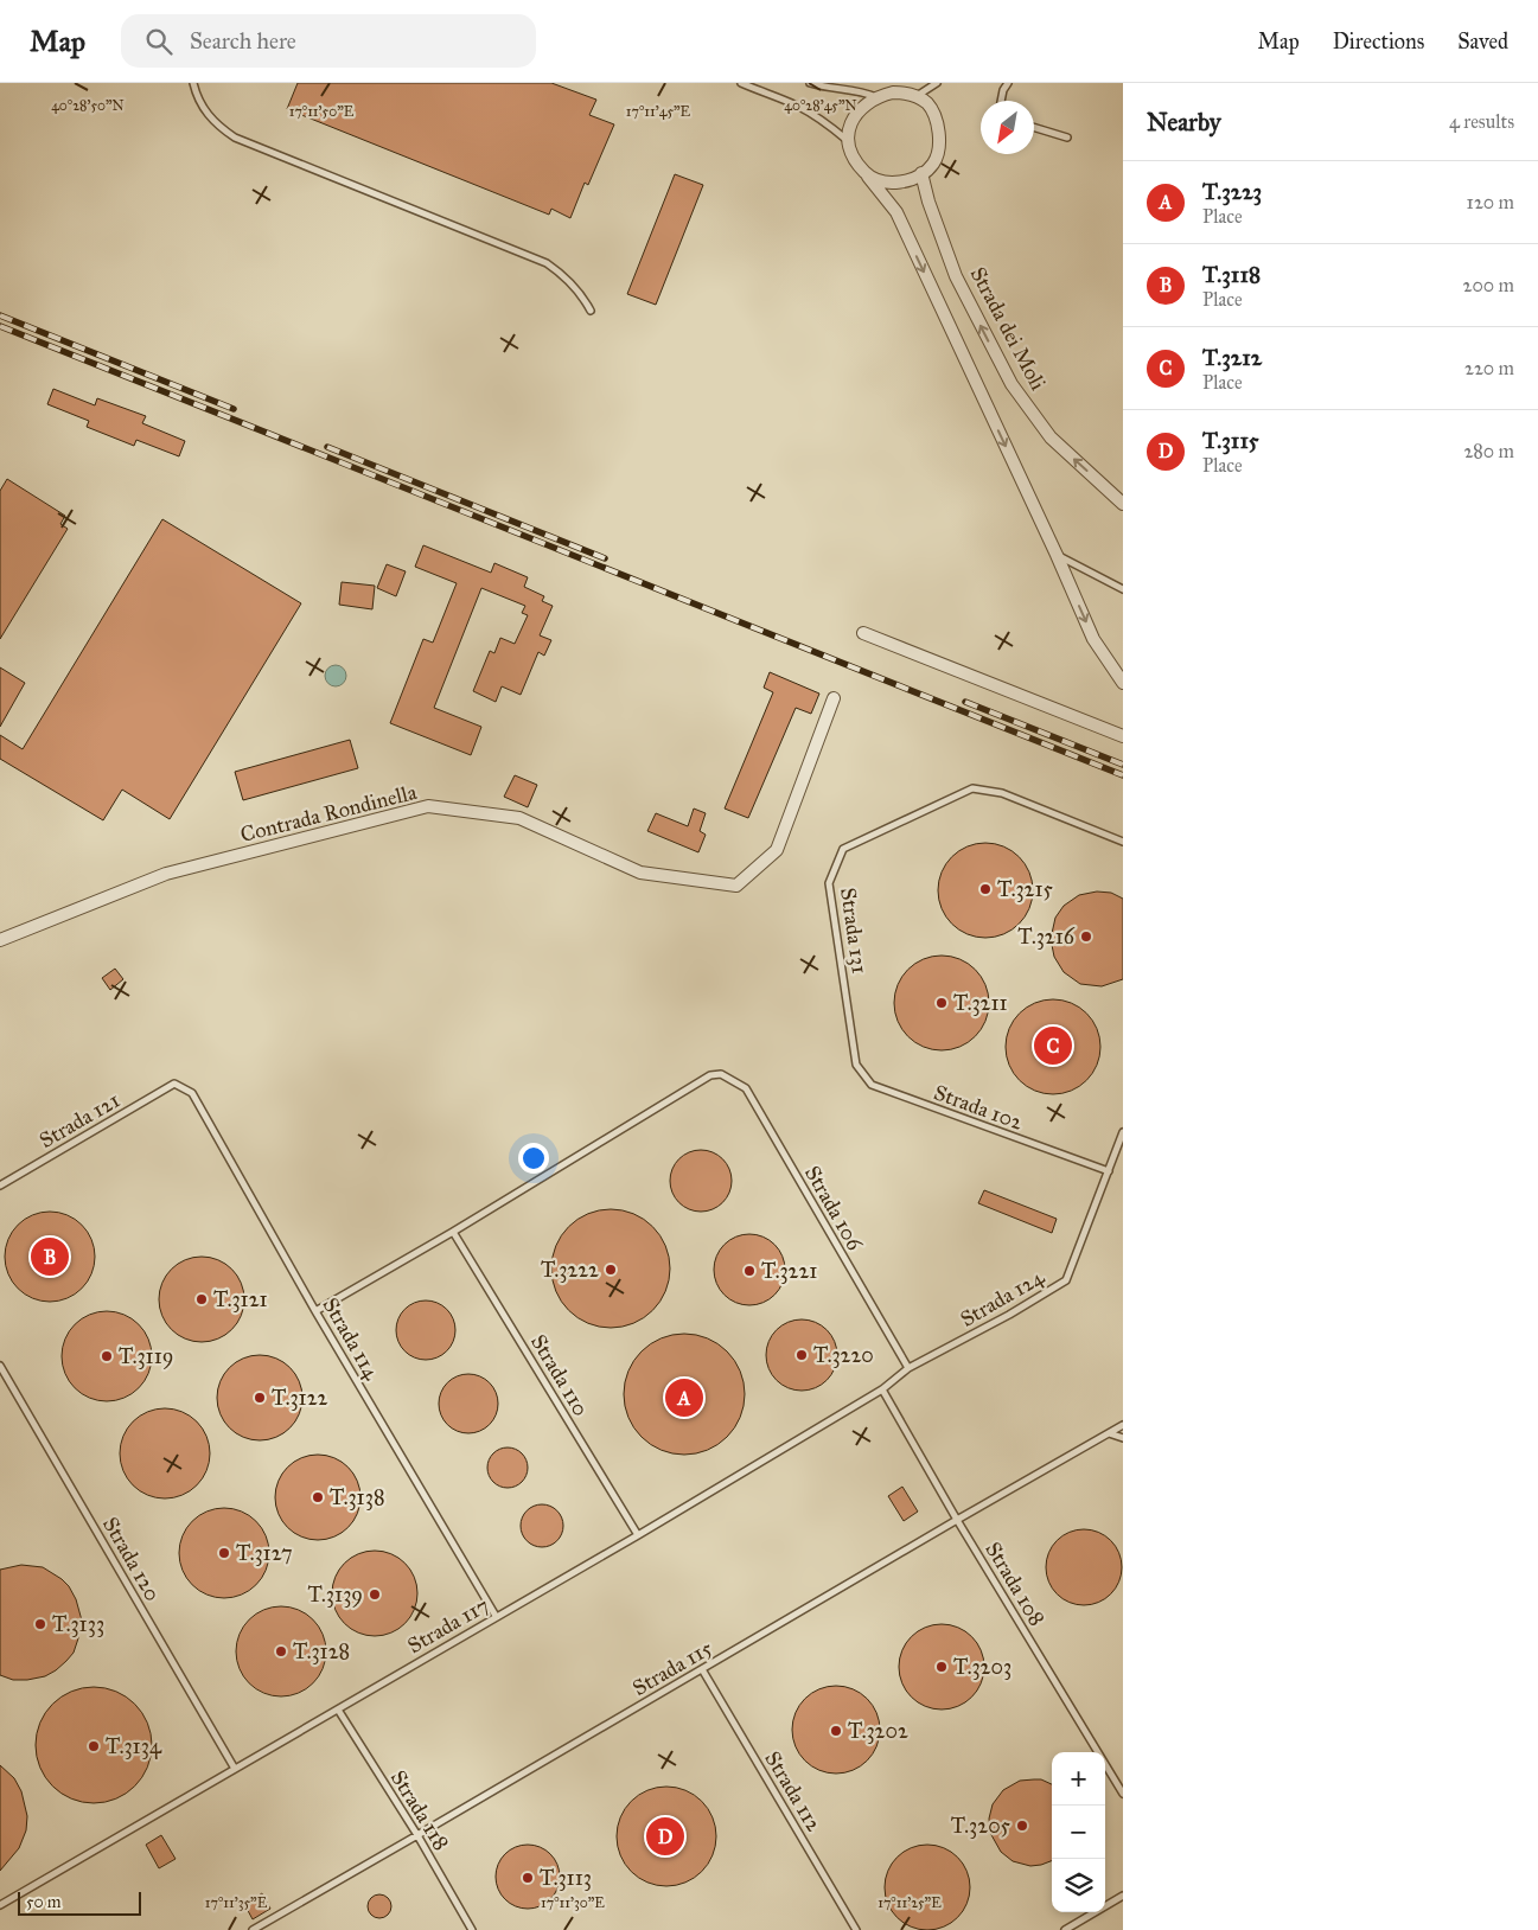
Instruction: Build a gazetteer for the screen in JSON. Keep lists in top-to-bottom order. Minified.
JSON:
{"streets":{"street":["Strada dei Moli","Contrada Rondinella"],"lane":["Strada 131","Strada 102","Strada 121","Strada 106","Strada 124","Strada 114","Strada 110","Strada 120","Strada 108","Strada 117","Strada 115","Strada 112","Strada 118"]},"crossings":[["Strada 131","Strada 102"],["Strada 102","Strada 124"],["Strada 121","Strada 114"],["Strada 106","Strada 124"],["Strada 106","Strada 110"],["Strada 106","Strada 117"],["Strada 124","Strada 117"],["Strada 114","Strada 117"],["Strada 110","Strada 117"],["Strada 120","Strada 117"],["Strada 108","Strada 117"],["Strada 108","Strada 115"],["Strada 117","Strada 118"],["Strada 115","Strada 112"],["Strada 115","Strada 118"]],"places":["T.3215","T.3216","T.3211","T.3222","T.3221","T.3121","T.3220","T.3119","T.3122","T.3138","T.3127","T.3139","T.3133","T.3128","T.3203","T.3202","T.3134","T.3205","T.3113"],"scale_bar":"50 m","north":"bottom left","page":{"header":"Map","search":"Search here","nav":["Map","Directions","Saved"],"heading":["Nearby","4 results"],"list":[{"mark":"A","name":"T.3223","note":"Place","value":"120 m"},{"mark":"B","name":"T.3118","note":"Place","value":"200 m"},{"mark":"C","name":"T.3212","note":"Place","value":"220 m"},{"mark":"D","name":"T.3115","note":"Place","value":"280 m"}],"pins":["C","B","A","D"],"map_buttons":["+","−"],"scale":"50 m"},"coordinates":["40°28'50\"N","40°28'45\"N","17°11'50\"E","17°11'45\"E","17°11'35\"E","17°11'30\"E","17°11'25\"E"]}
